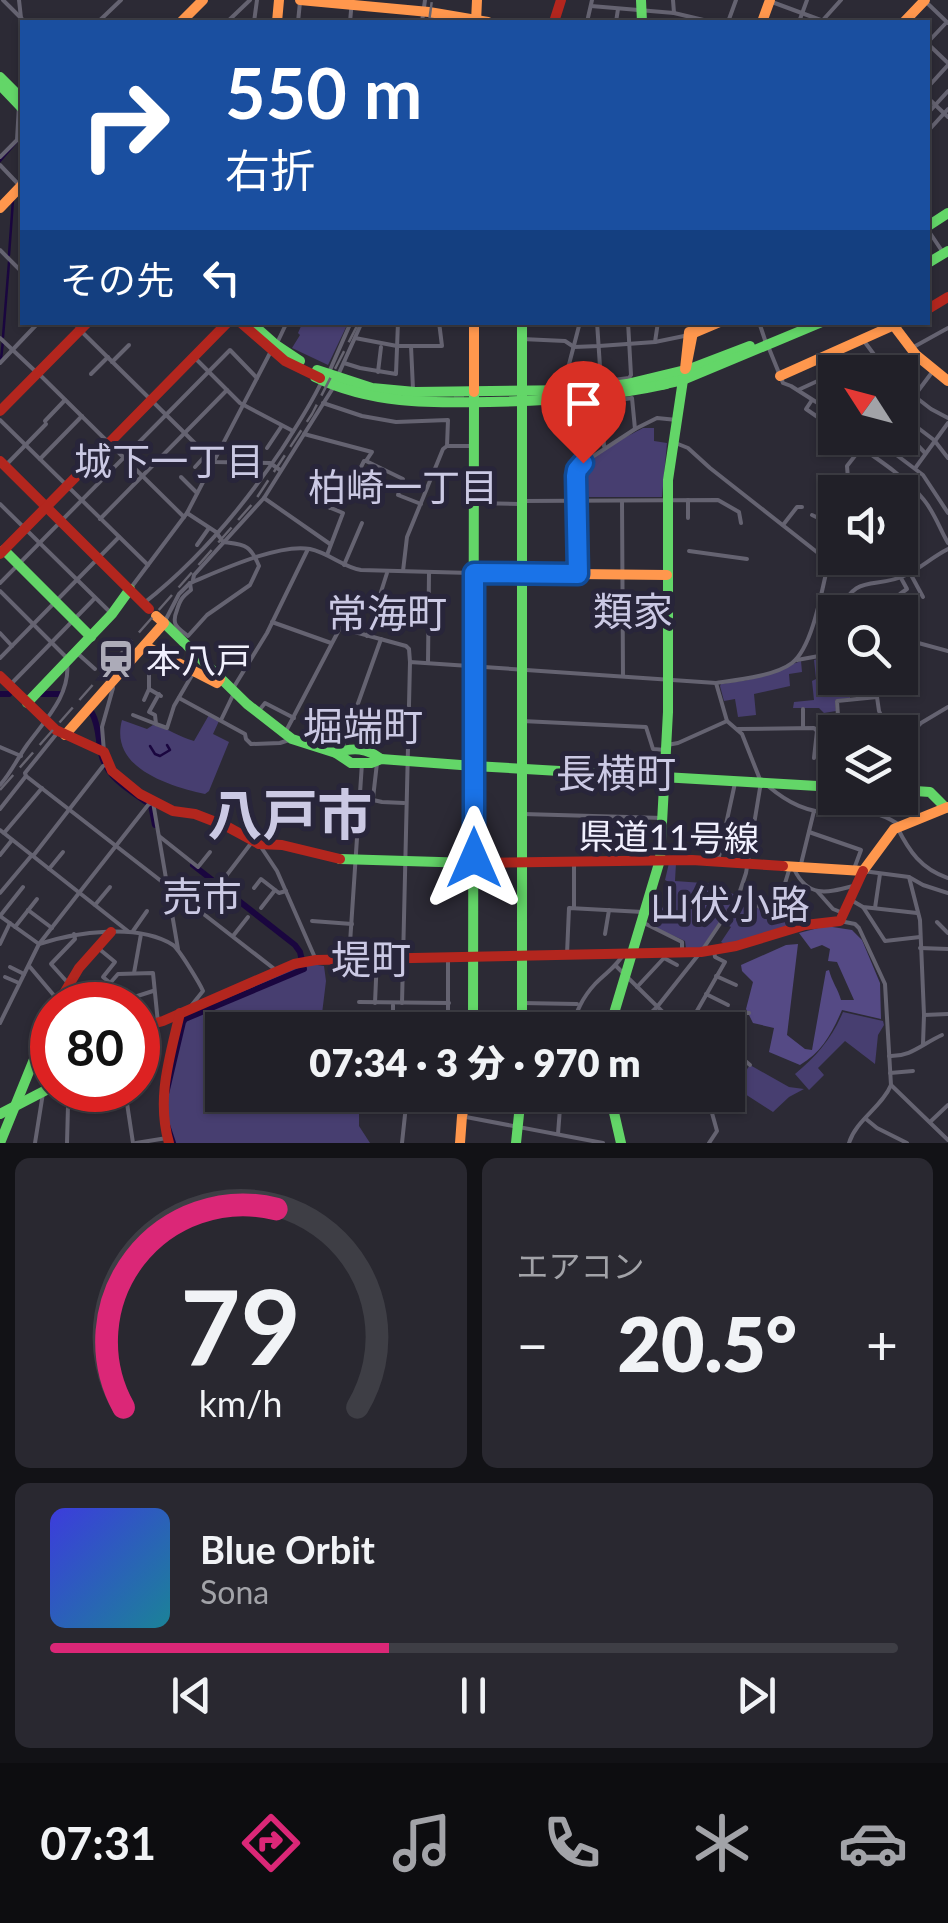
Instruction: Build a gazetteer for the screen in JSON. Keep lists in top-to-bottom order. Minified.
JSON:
{"streets":{"main road":["県道11号線"]},"districts":["城下一丁目","柏崎一丁目","類家","常海町","堀端町","長横町","八戸市","売市","山伏小路","堤町"],"places":{"station":["本八戸"]},"north":"top left","page":{"turn":["550 m","右折"],"then":"その先","limit":"80","trip":"07:34 · 3 分 · 970 m","tile":"エアコン","heat":["−","20.5°","+"],"song":["Blue Orbit","Sona"],"tabs":"07:31","gauge":["79","km/h"]}}
